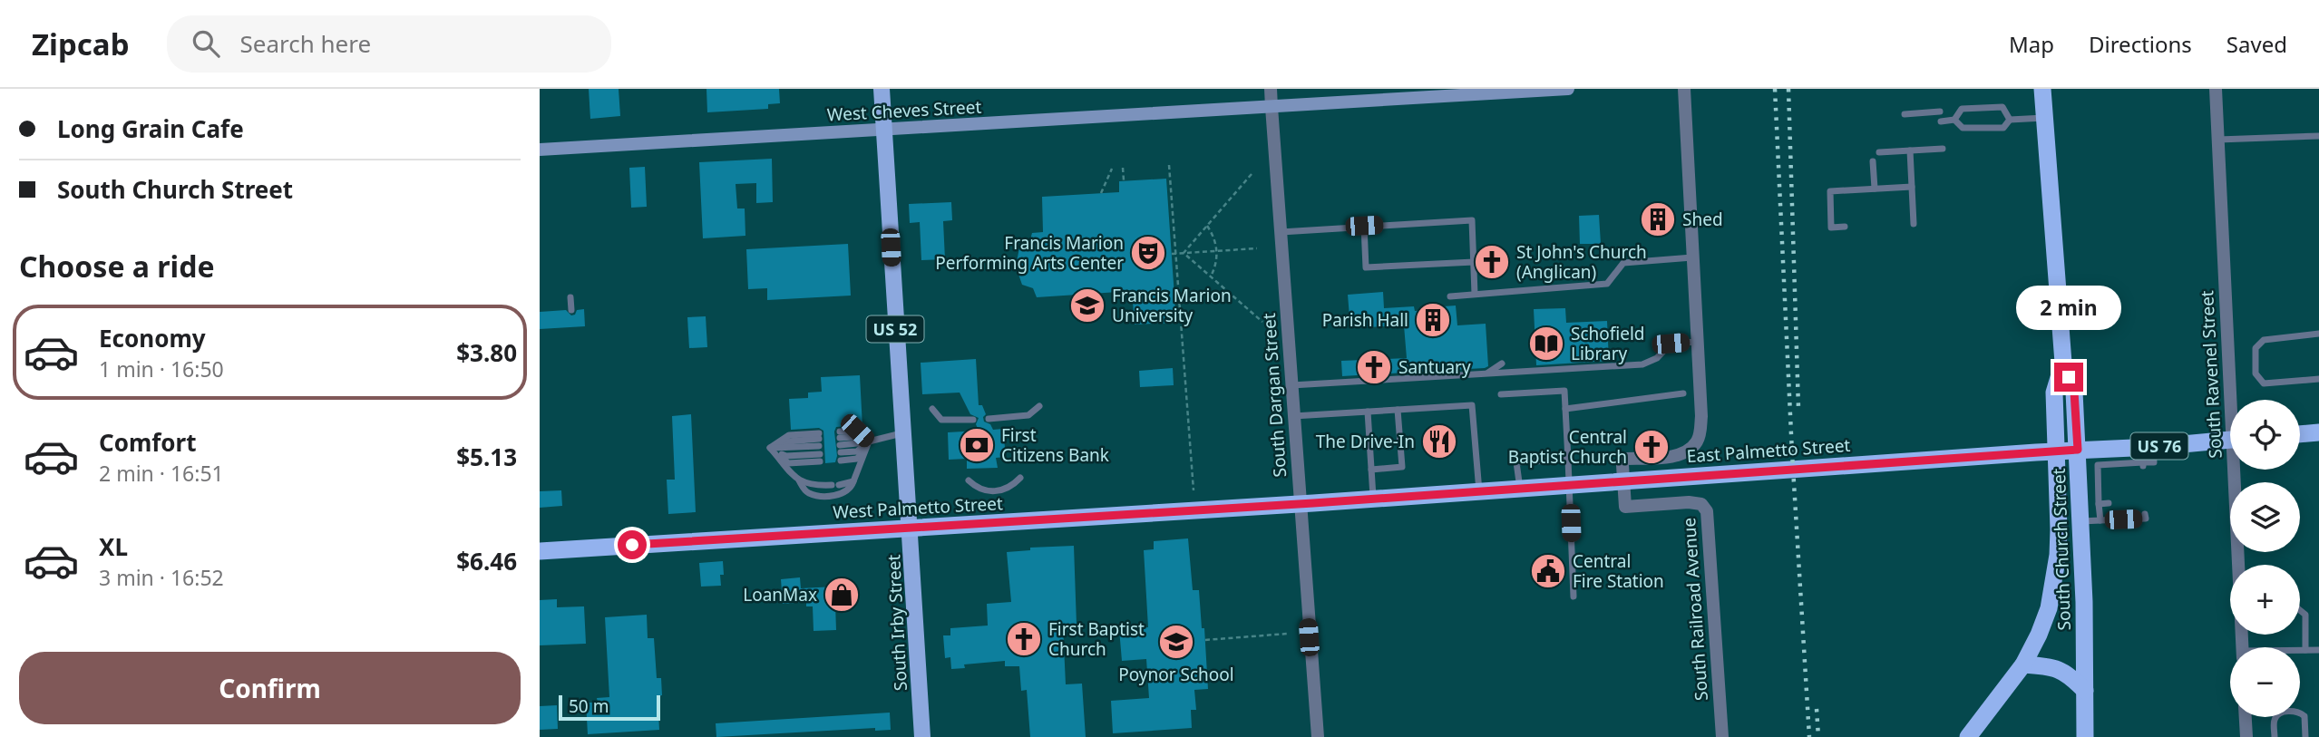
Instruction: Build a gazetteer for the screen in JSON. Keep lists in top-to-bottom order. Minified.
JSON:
{"streets":{"highway":["US 76","East Palmetto Street","West Palmetto Street","South Church Street"],"main road":["West Cheves Street","US 52","South Irby Street"],"street":["South Ravenel Street","South Dargan Street","South Railroad Avenue"]},"crossings":[["West Cheves Street","South Dargan Street"],["West Cheves Street","South Irby Street"],["South Dargan Street","East Palmetto Street"],["South Dargan Street","West Palmetto Street"],["East Palmetto Street","West Palmetto Street"],["East Palmetto Street","South Church Street"],["East Palmetto Street","South Railroad Avenue"],["West Palmetto Street","South Irby Street"]],"places":{"building":["Shed","Parish Hall"],"theatre":["Francis Marion Performing Arts Center"],"church":["St John's Church (Anglican)","Santuary","Central Baptist Church","First Baptist Church"],"school or university":["Francis Marion University","Poynor School"],"library":["Schofield Library"],"restaurant":["The Drive-In"],"bank":["First Citizens Bank"],"public building":["Central Fire Station"],"shop":["LoanMax"]},"scale_bar":"50 m","page":{"header":"Zipcab","search":"Search here","nav":["Map","Directions","Saved"],"banner":["Long Grain Cafe","South Church Street"],"heading":"Choose a ride","bubble":"2 min","list":[{"name":"Economy","note":"1 min · 16:50","value":"$3.80"},{"name":"Comfort","note":"2 min · 16:51","value":"$5.13"},{"name":"XL","note":"3 min · 16:52","value":"$6.46"}],"map_buttons":["+","−"],"buttons":"Confirm","scale":"50 m"}}
